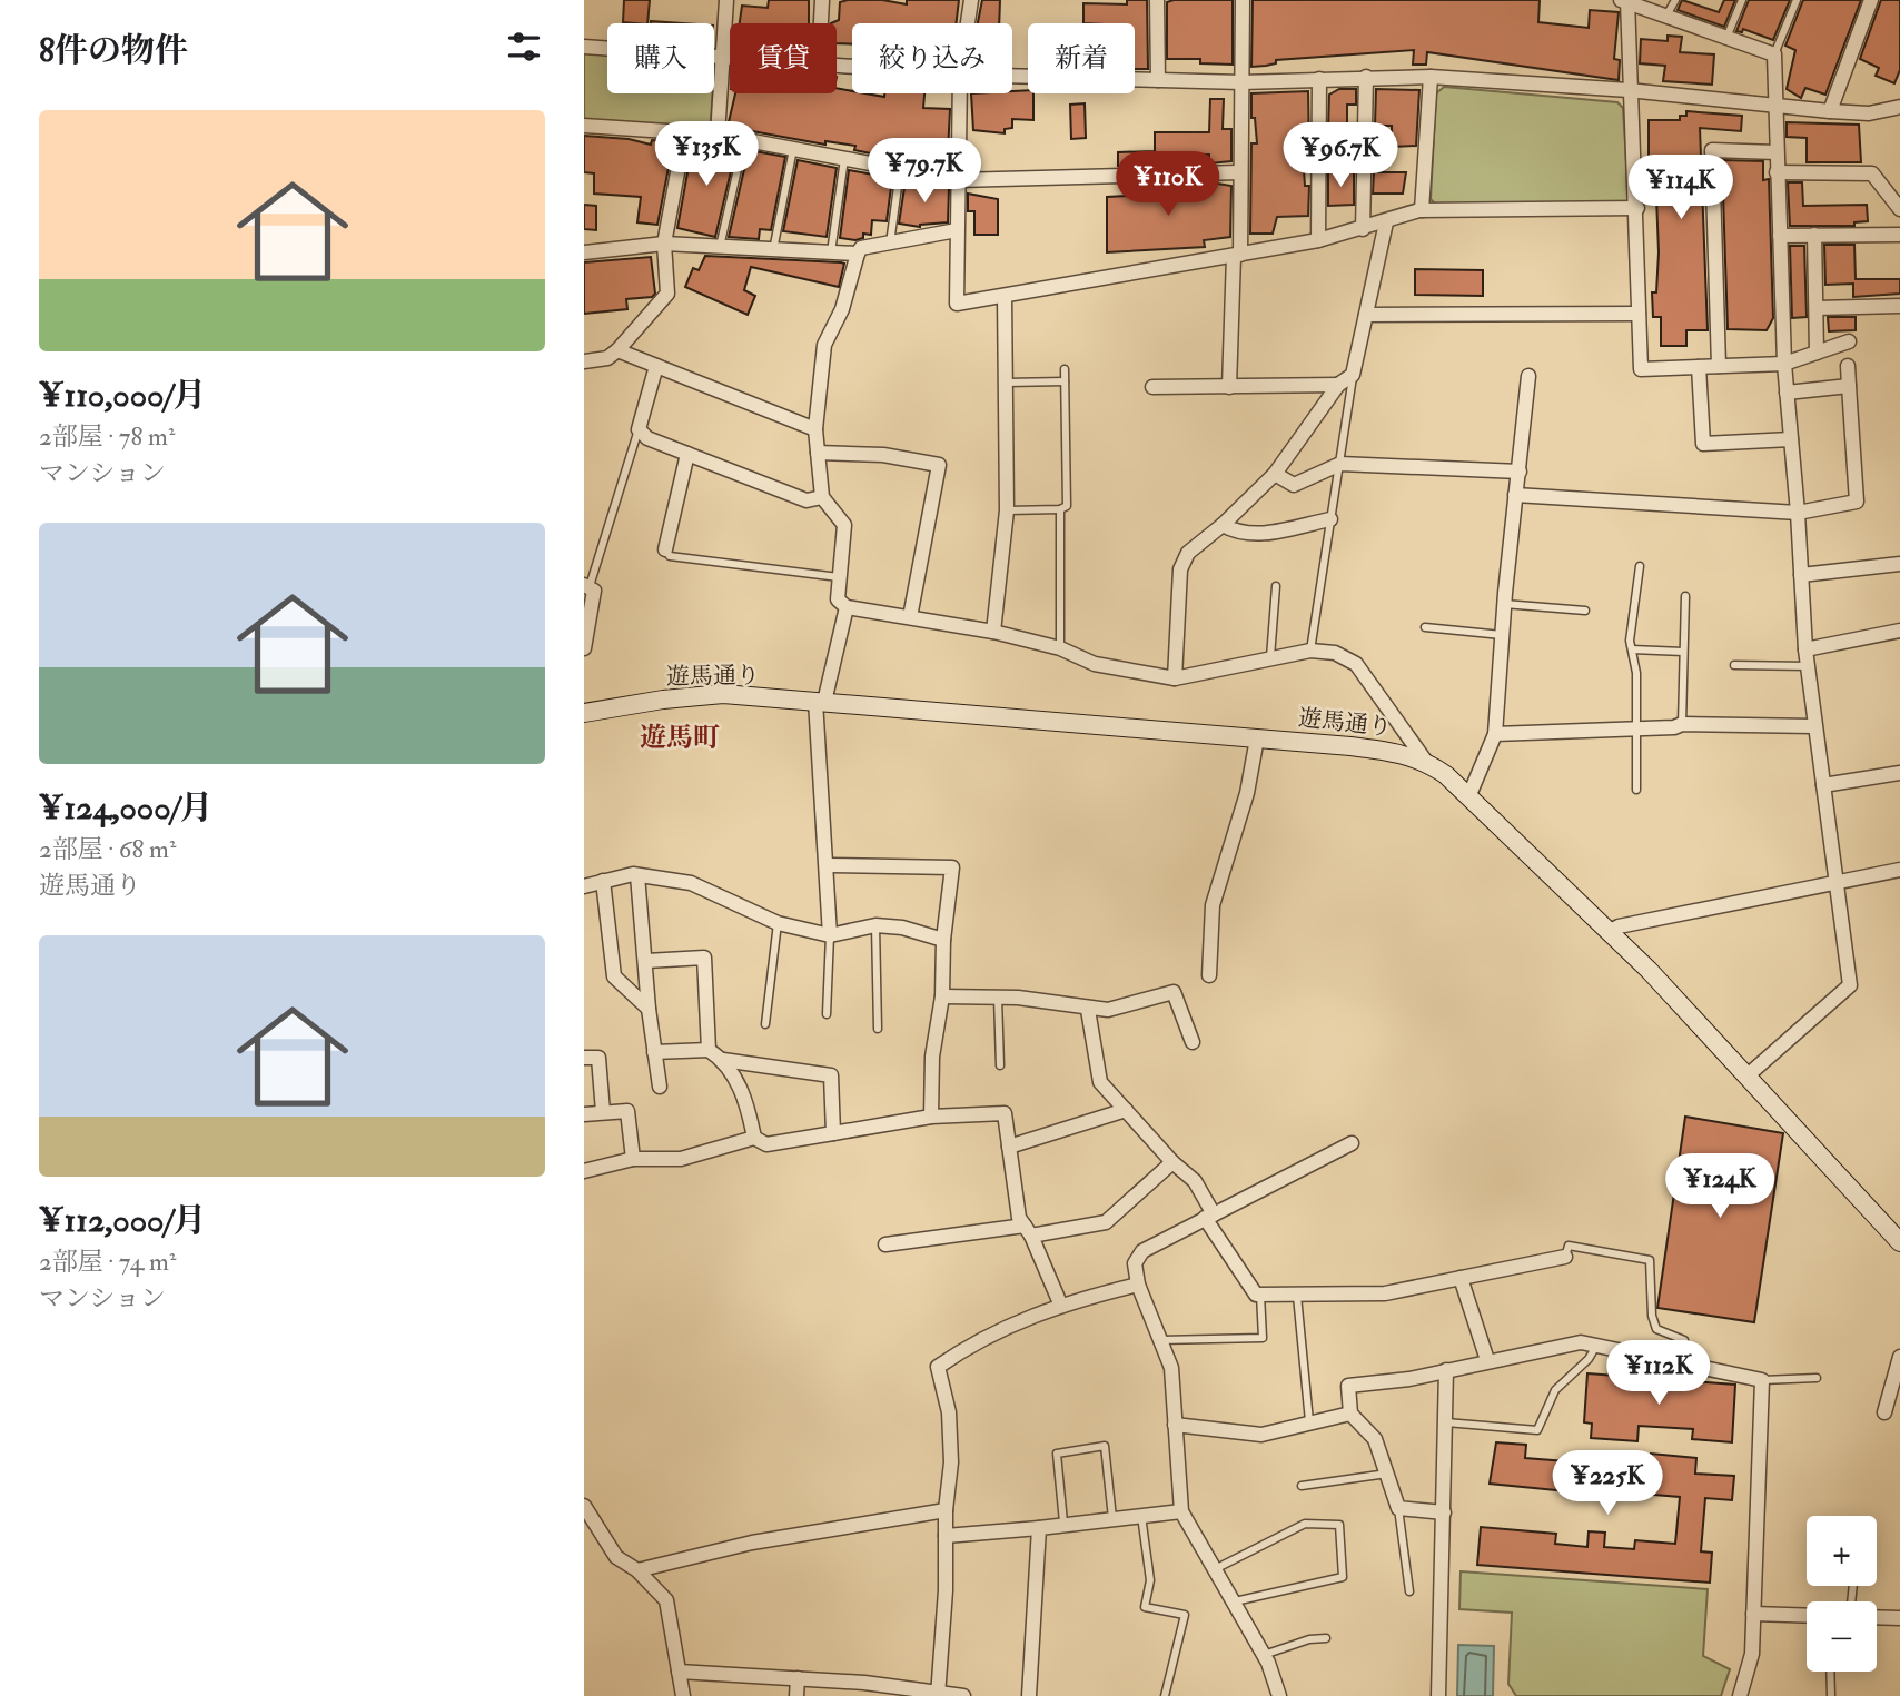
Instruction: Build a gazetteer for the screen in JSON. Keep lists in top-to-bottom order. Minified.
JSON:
{"streets":{"street":["遊馬通り"]},"districts":["遊馬町"],"page":{"heading":"8件の物件","chip":["購入","賃貸","絞り込み","新着"],"list":[{"name":"¥110,000/月","note":"2部屋 · 78 m² · マンション"},{"name":"¥124,000/月","note":"2部屋 · 68 m² · 遊馬通り"},{"name":"¥112,000/月","note":"2部屋 · 74 m² · マンション"}],"price":["¥135K","¥96.7K","¥79.7K","¥110K","¥114K","¥124K","¥112K","¥225K"],"map_buttons":["+","−"]}}
